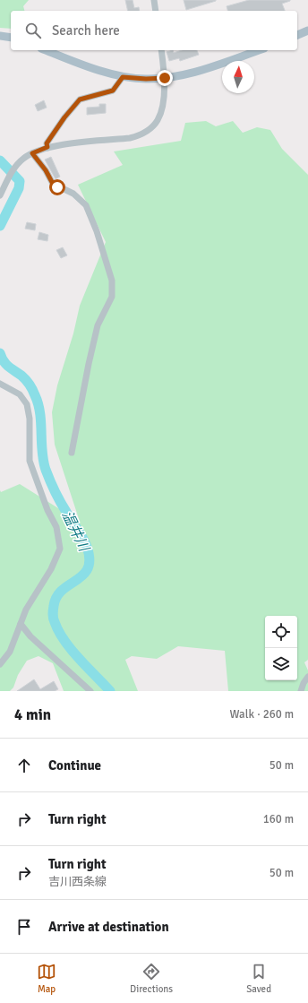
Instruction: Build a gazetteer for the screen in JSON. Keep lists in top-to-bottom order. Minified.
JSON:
{"water":["温井川"],"north":"top","page":{"search":"Search here","heading":["4 min","Walk · 260 m"],"list":[["Continue","50 m"],["Turn right","160 m"],["Turn right","吉川西条線","50 m"],"Arrive at destination"],"nav":["Map","Directions","Saved"]}}
